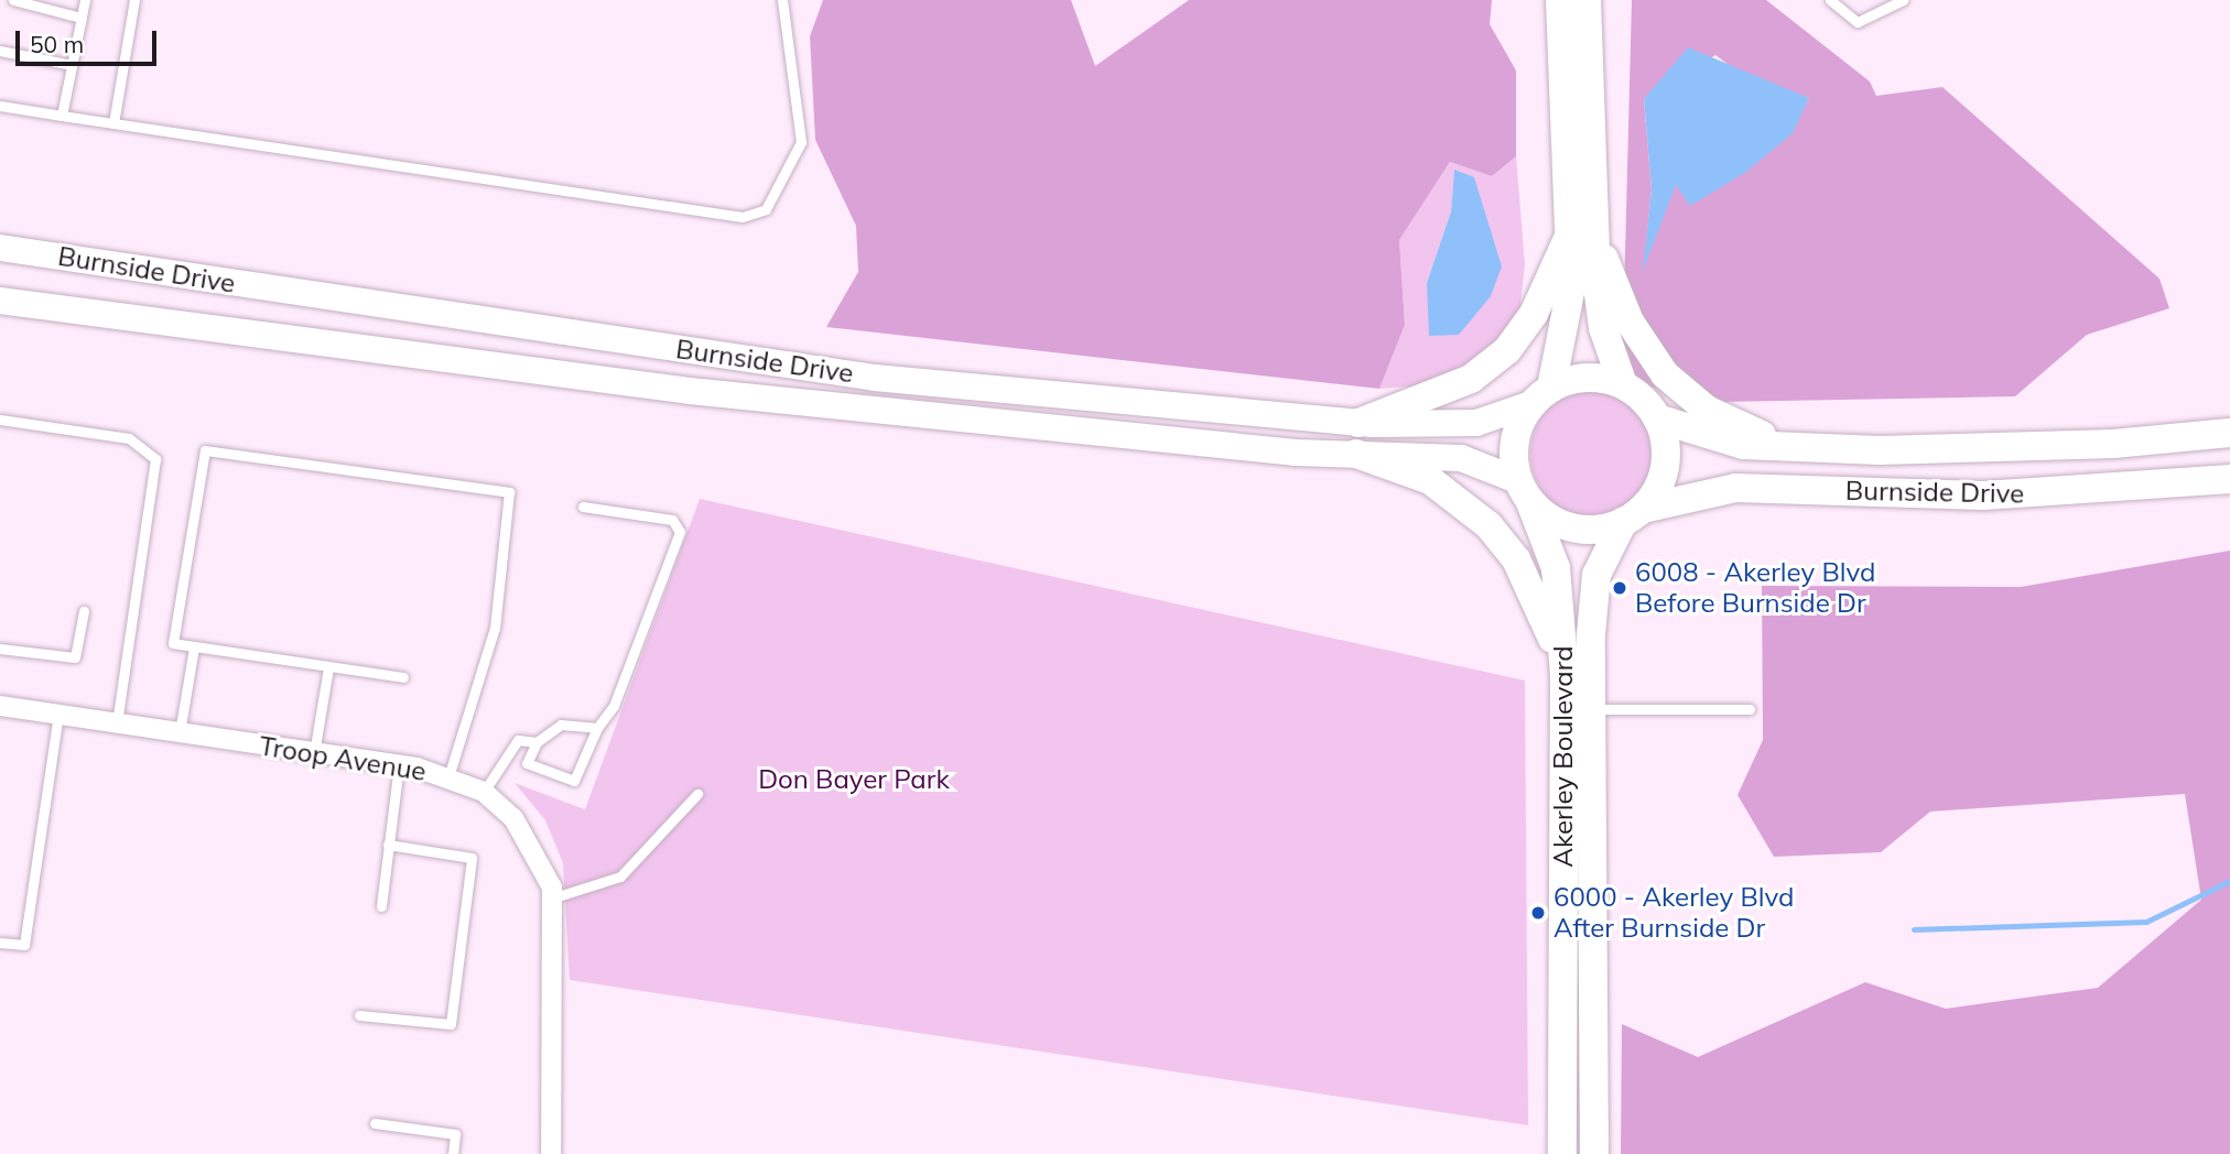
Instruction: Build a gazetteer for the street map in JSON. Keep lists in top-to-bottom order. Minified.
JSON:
{"streets":{"main road":["Burnside Drive","Akerley Boulevard"],"street":["Troop Avenue"]},"crossings":[["Burnside Drive","Akerley Boulevard"]],"parks":["Don Bayer Park"],"places":["6008 - Akerley Blvd Before Burnside Dr","6000 - Akerley Blvd After Burnside Dr"],"scale_bar":"50 m"}
